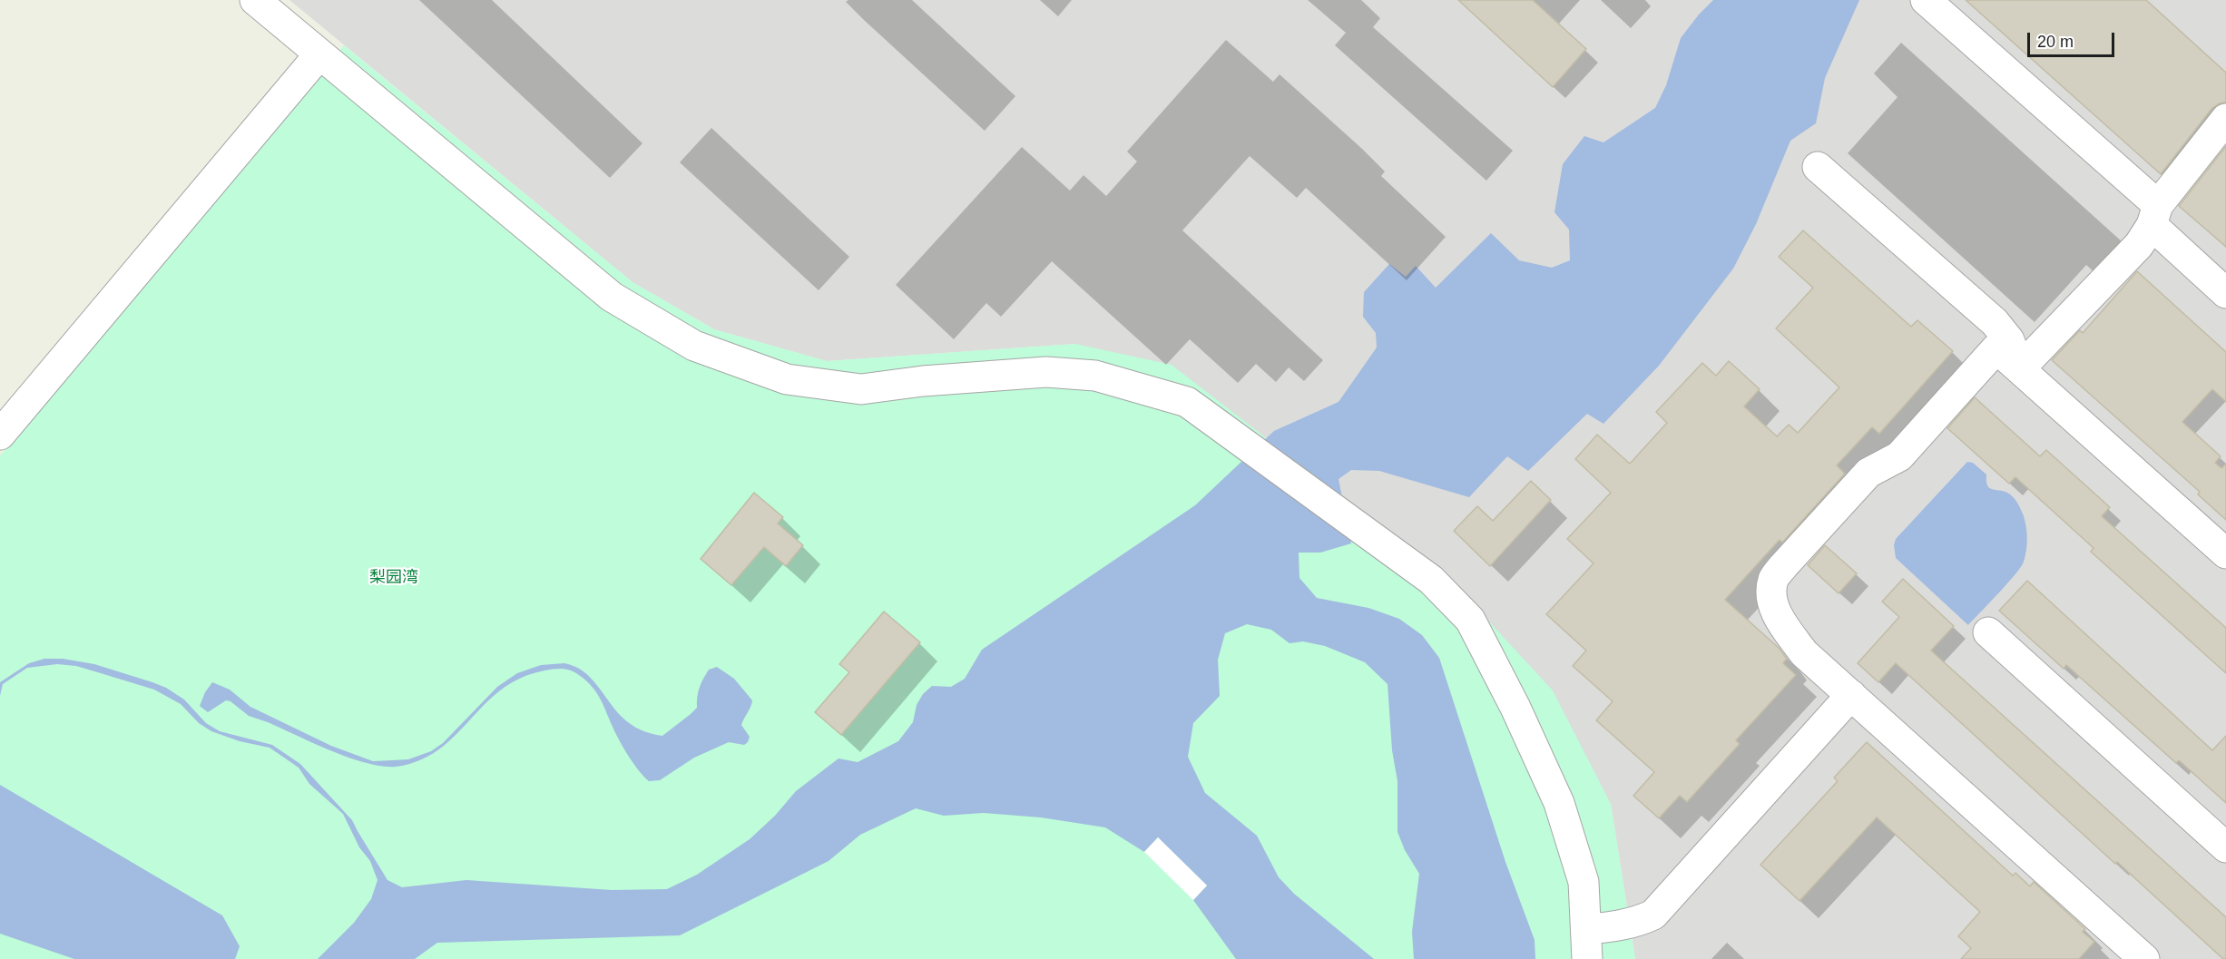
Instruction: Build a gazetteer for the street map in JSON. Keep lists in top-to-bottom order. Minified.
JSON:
{"parks":["梨园湾"],"scale_bar":"20 m"}
